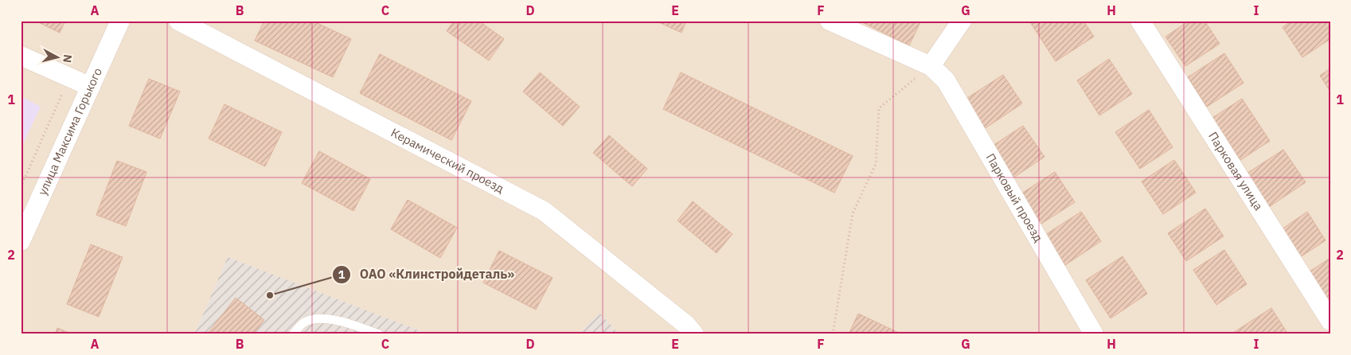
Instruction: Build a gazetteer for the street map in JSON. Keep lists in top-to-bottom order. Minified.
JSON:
{"streets":{"street":["улица Максима Горького","Керамический проезд","Парковая улица","Парковый проезд"]},"places":["ОАО «Клинстройдеталь»"],"north":"right","grid":{"columns":["A","B","C","D","E","F","G","H","I"],"rows":["1","2"]}}
